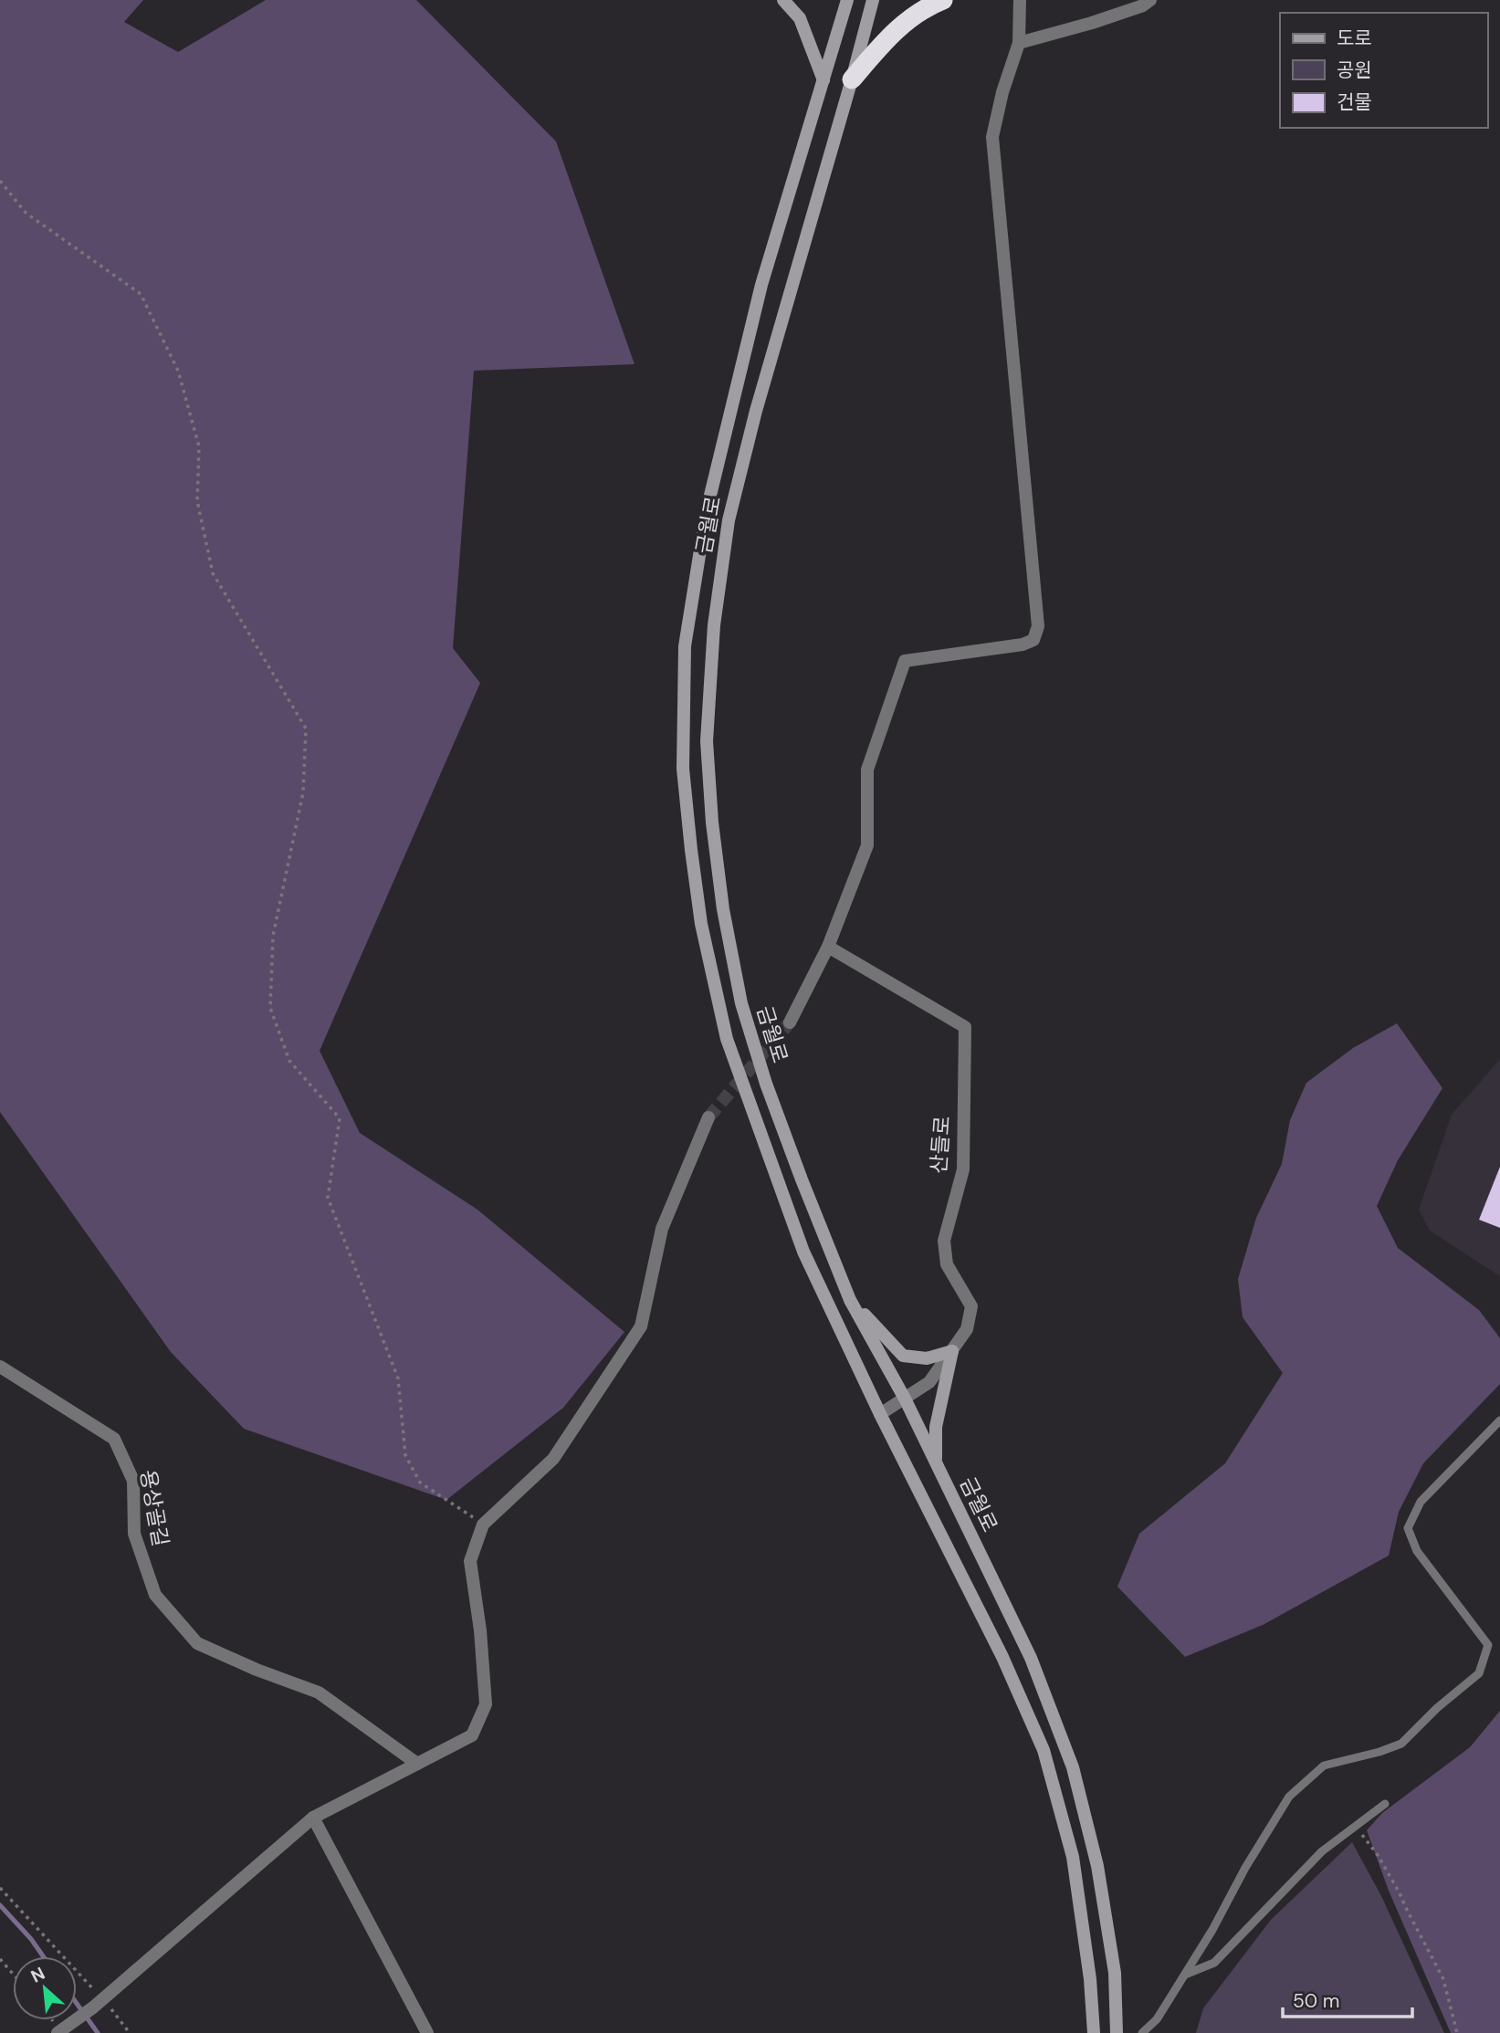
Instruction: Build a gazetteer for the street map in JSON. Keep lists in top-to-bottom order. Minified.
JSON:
{"streets":{"main road":["금월로"],"street":["산들로","용상골길"]},"crossings":[["금월로","산들로"]],"legend":["도로","공원","건물"],"scale_bar":"50 m","north":"top left"}
